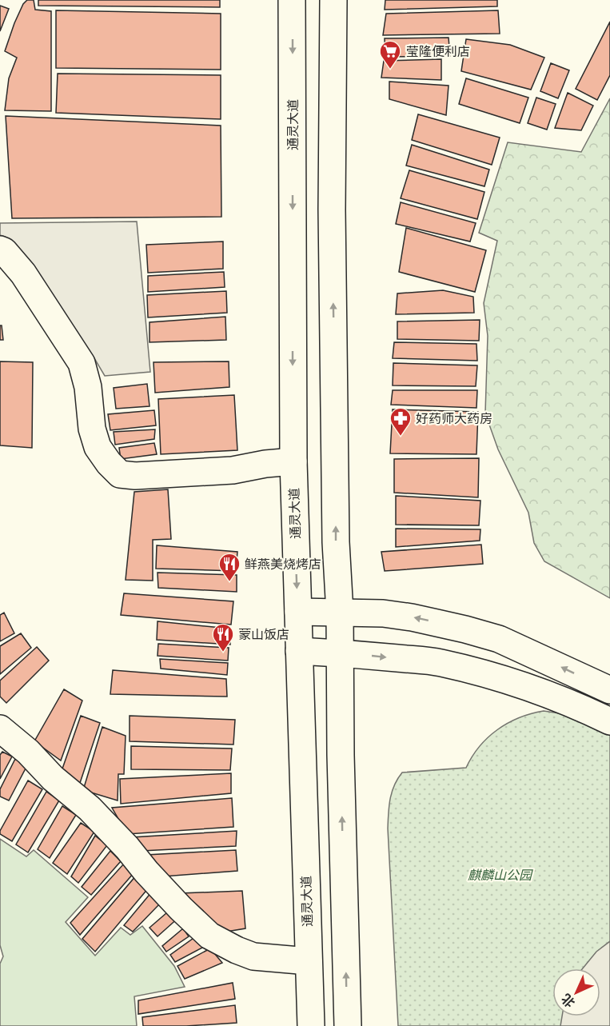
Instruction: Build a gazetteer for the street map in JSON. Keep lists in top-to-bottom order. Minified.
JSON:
{"streets":{"main road":["通灵大道"]},"parks":["麒麟山公园"],"places":{"supermarket":["莹隆便利店"],"pharmacy":["好药师大药房"],"restaurant":["鲜燕美烧烤店","蒙山饭店"]},"north":"bottom left"}
